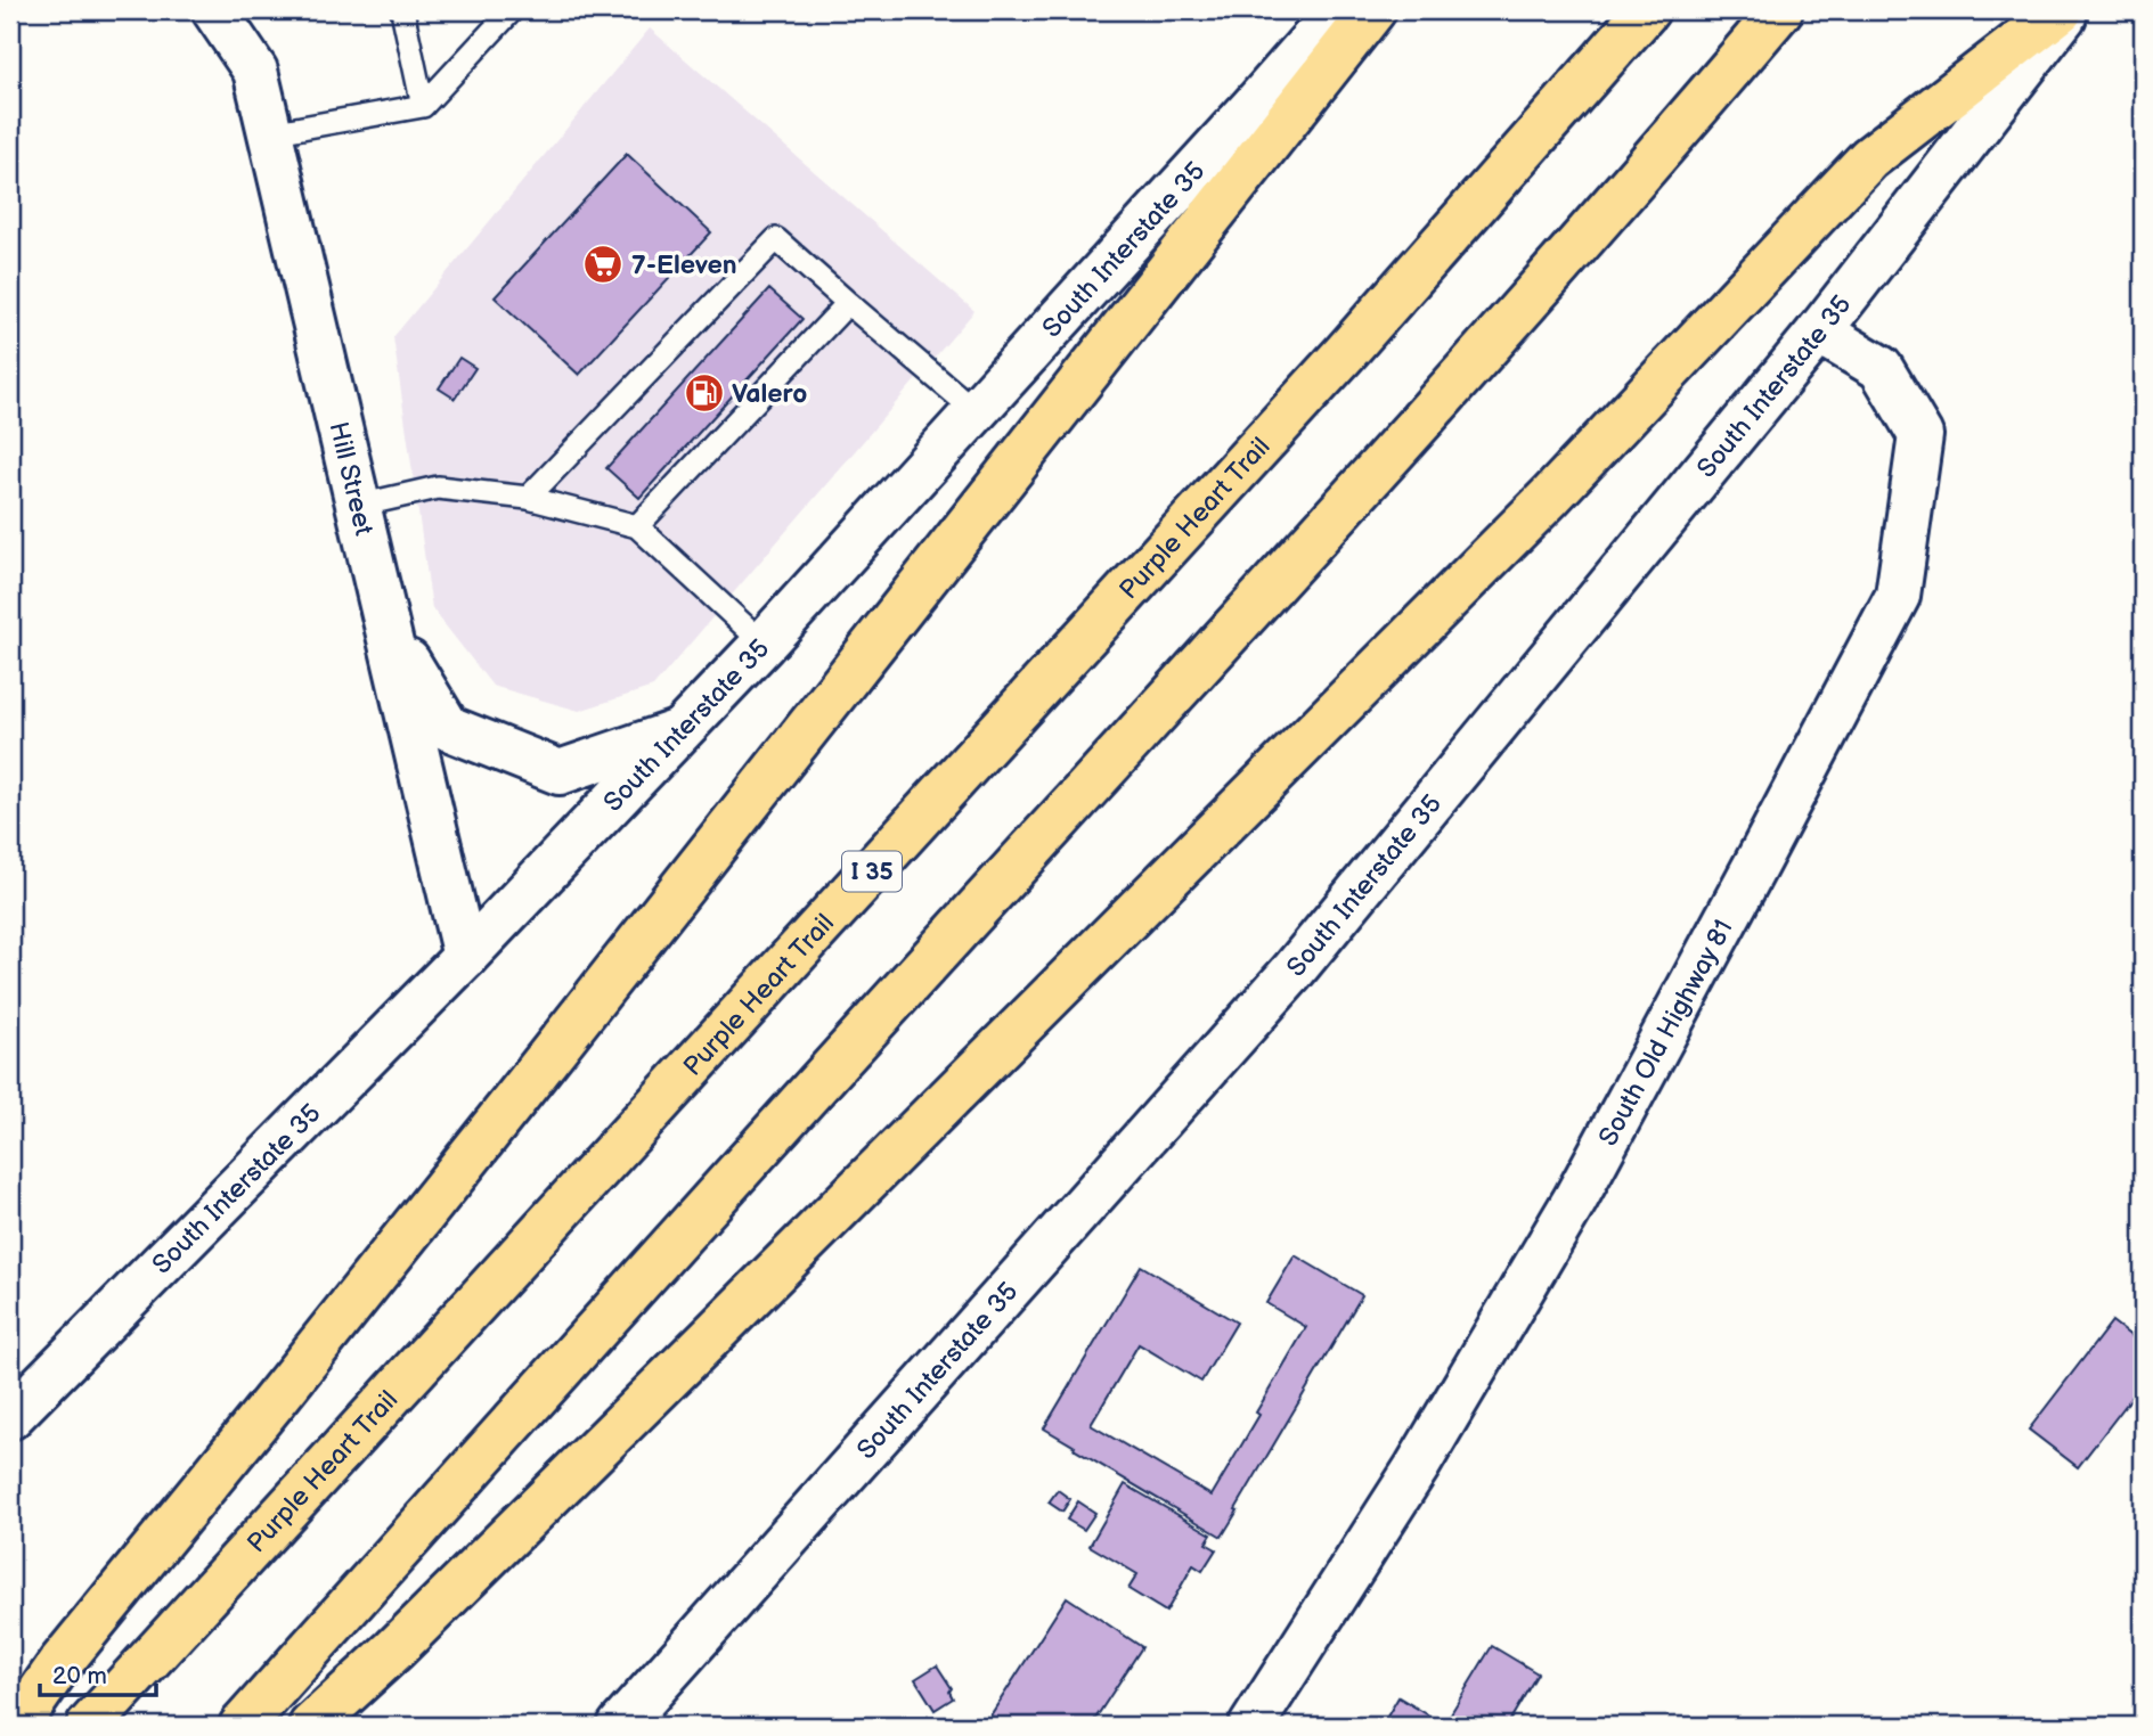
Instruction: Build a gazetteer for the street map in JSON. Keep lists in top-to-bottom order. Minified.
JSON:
{"streets":{"highway":["Purple Heart Trail","I 35"],"main road":["South Interstate 35","Hill Street","South Old Highway 81"]},"crossings":[["South Interstate 35","Hill Street"],["South Interstate 35","South Old Highway 81"]],"places":{"supermarket":["7-Eleven"],"fuel station":["Valero"]},"scale_bar":"20 m"}
